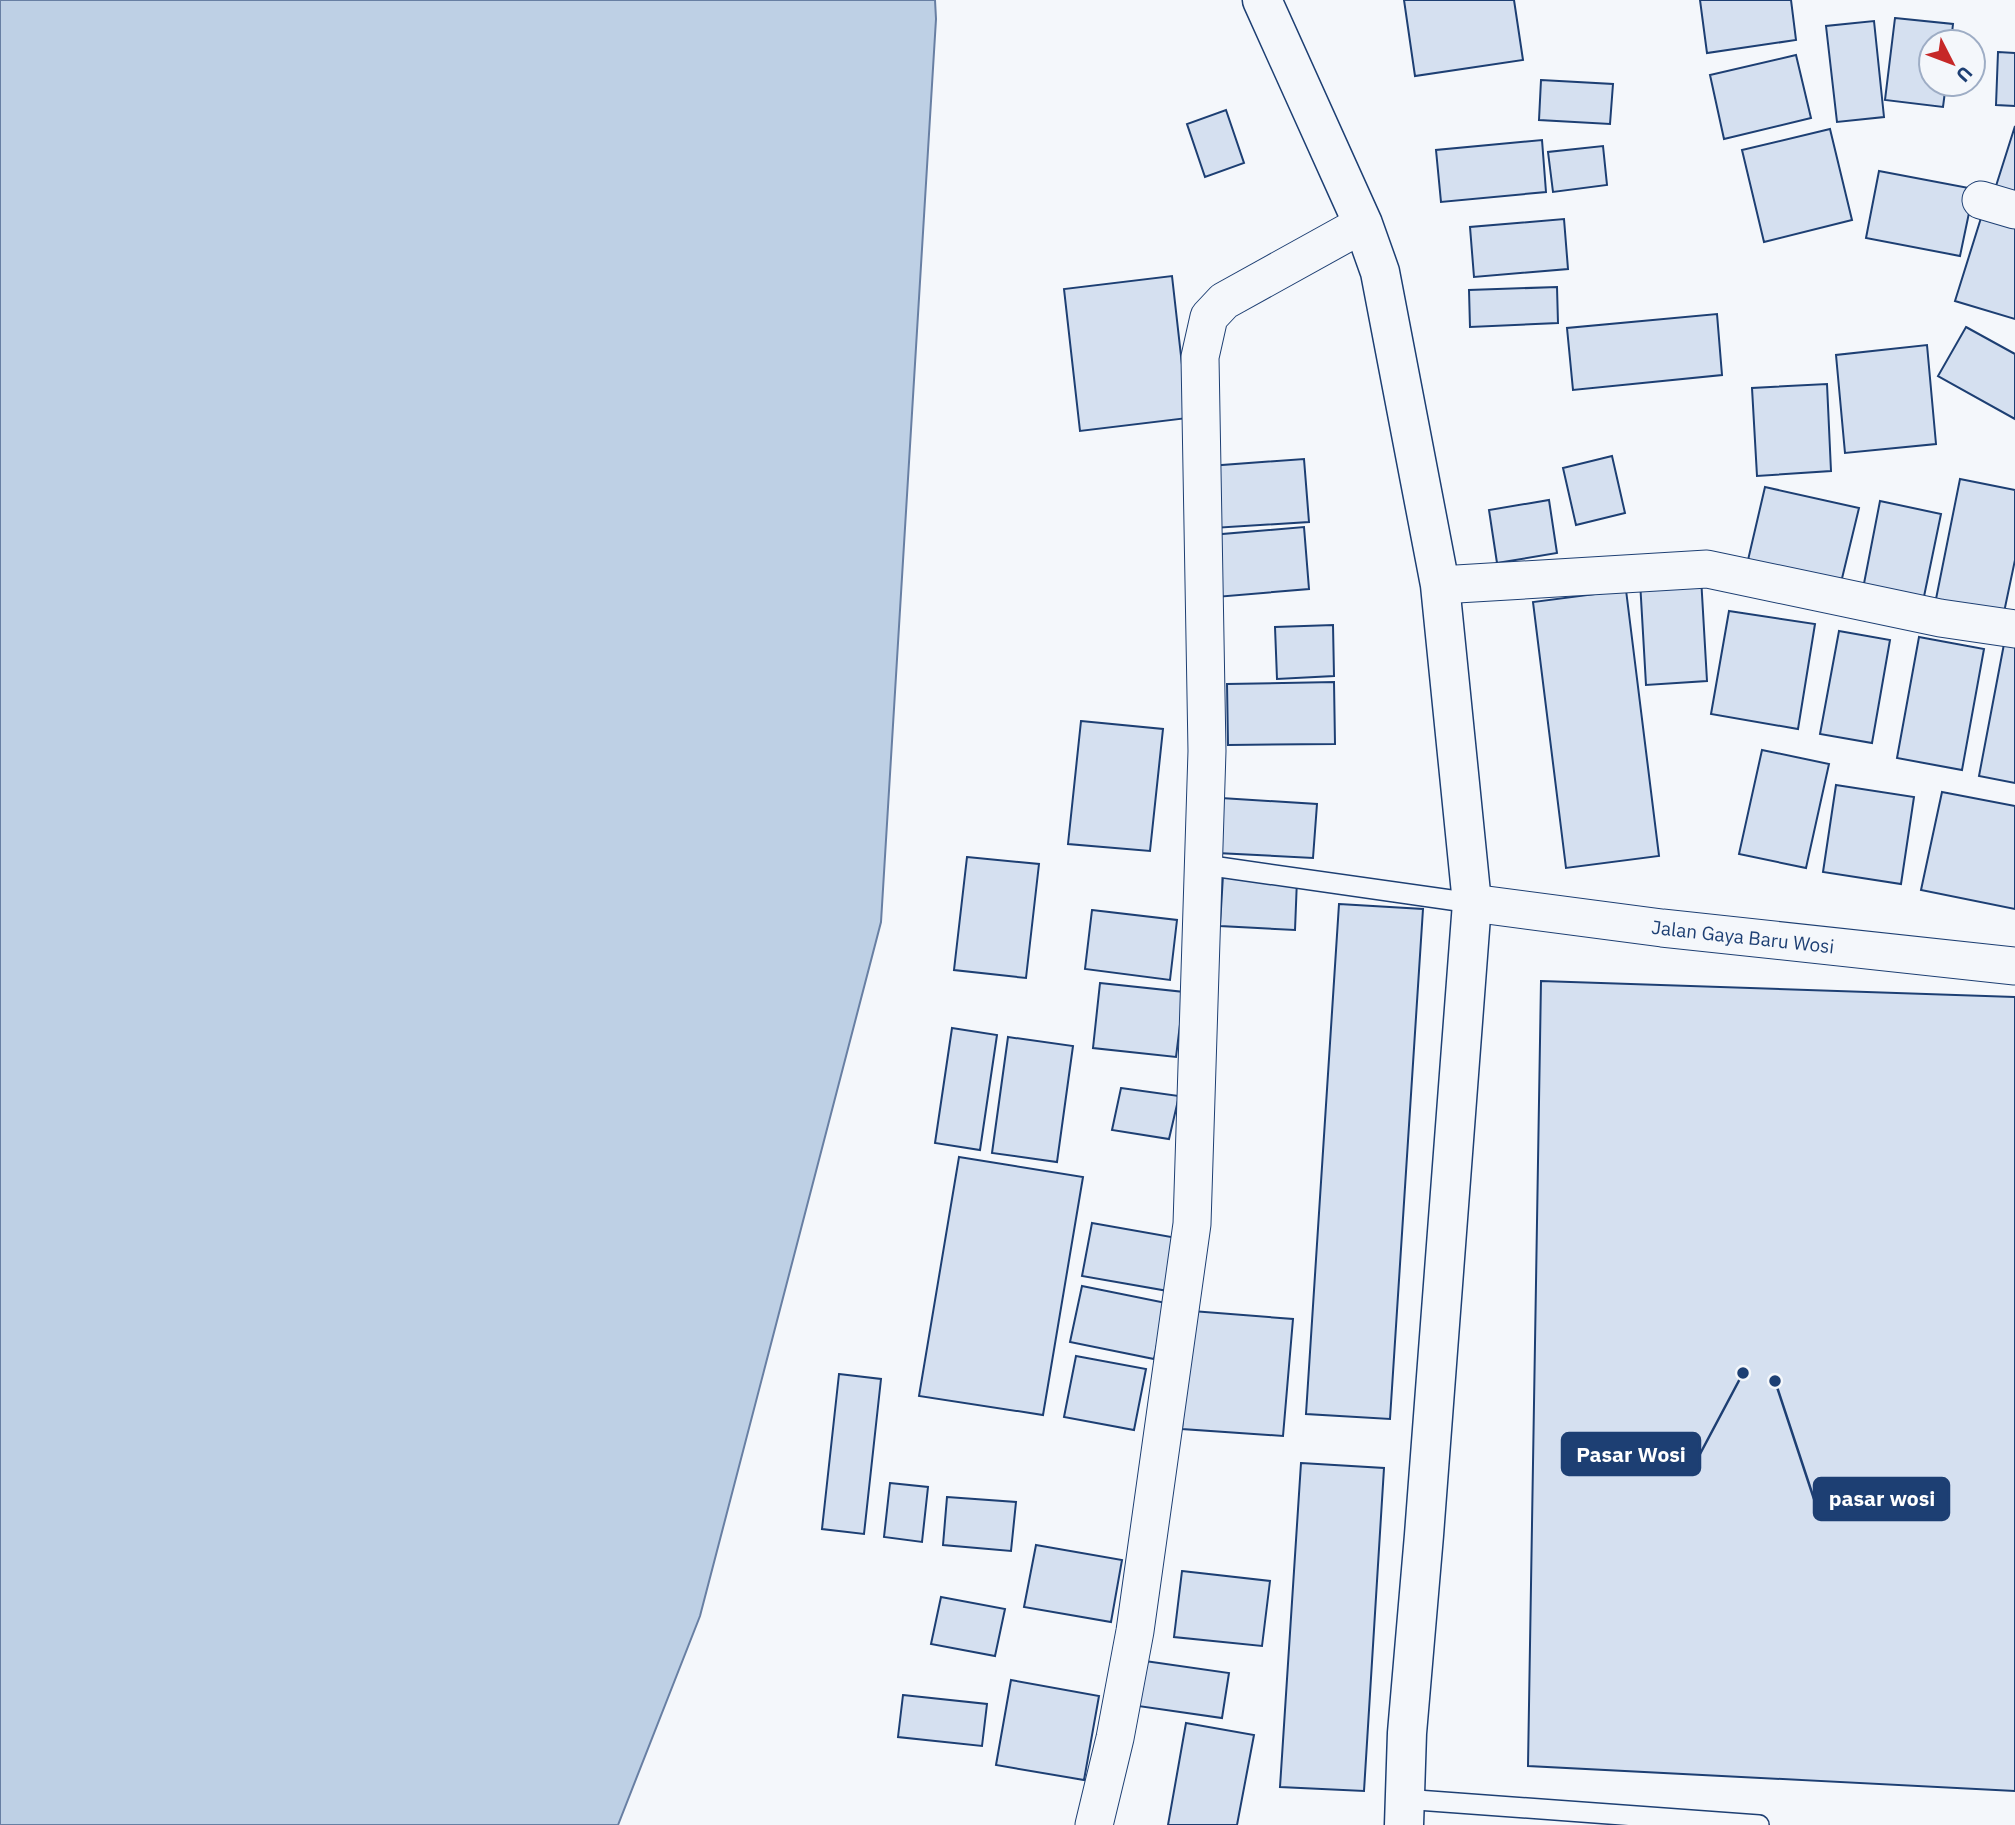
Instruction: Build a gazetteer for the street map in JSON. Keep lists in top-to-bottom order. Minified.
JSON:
{"streets":{"street":["Jalan Gaya Baru Wosi"]},"places":["Pasar Wosi","pasar wosi"],"north":"bottom right"}
